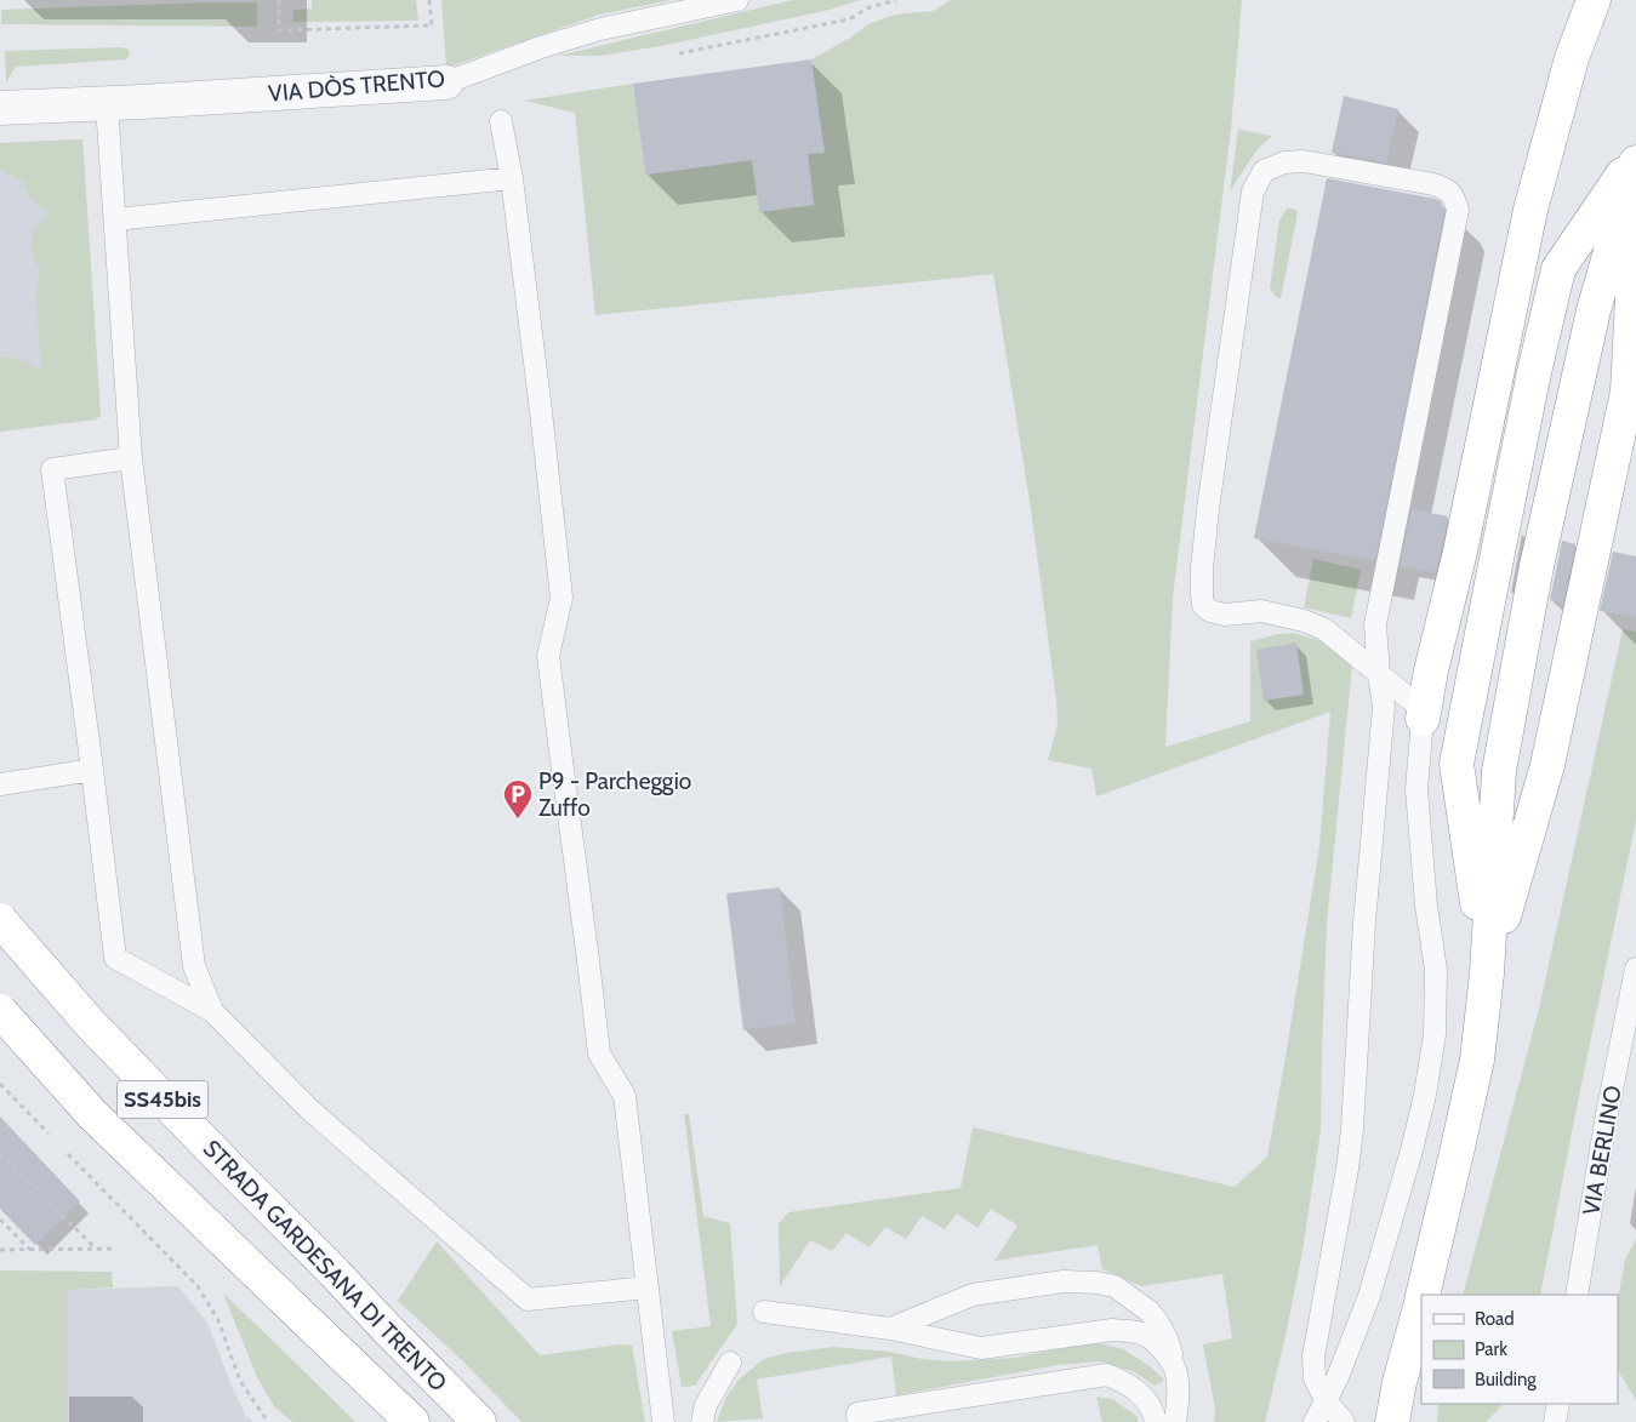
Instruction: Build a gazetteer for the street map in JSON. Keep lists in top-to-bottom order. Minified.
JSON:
{"streets":{"highway":["SS45bis","STRADA GARDESANA DI TRENTO"],"street":["VIA DÒS TRENTO"],"lane":["VIA BERLINO"]},"places":{"parking":["P9 - Parcheggio Zuffo"]},"legend":["Road","Park","Building"]}
